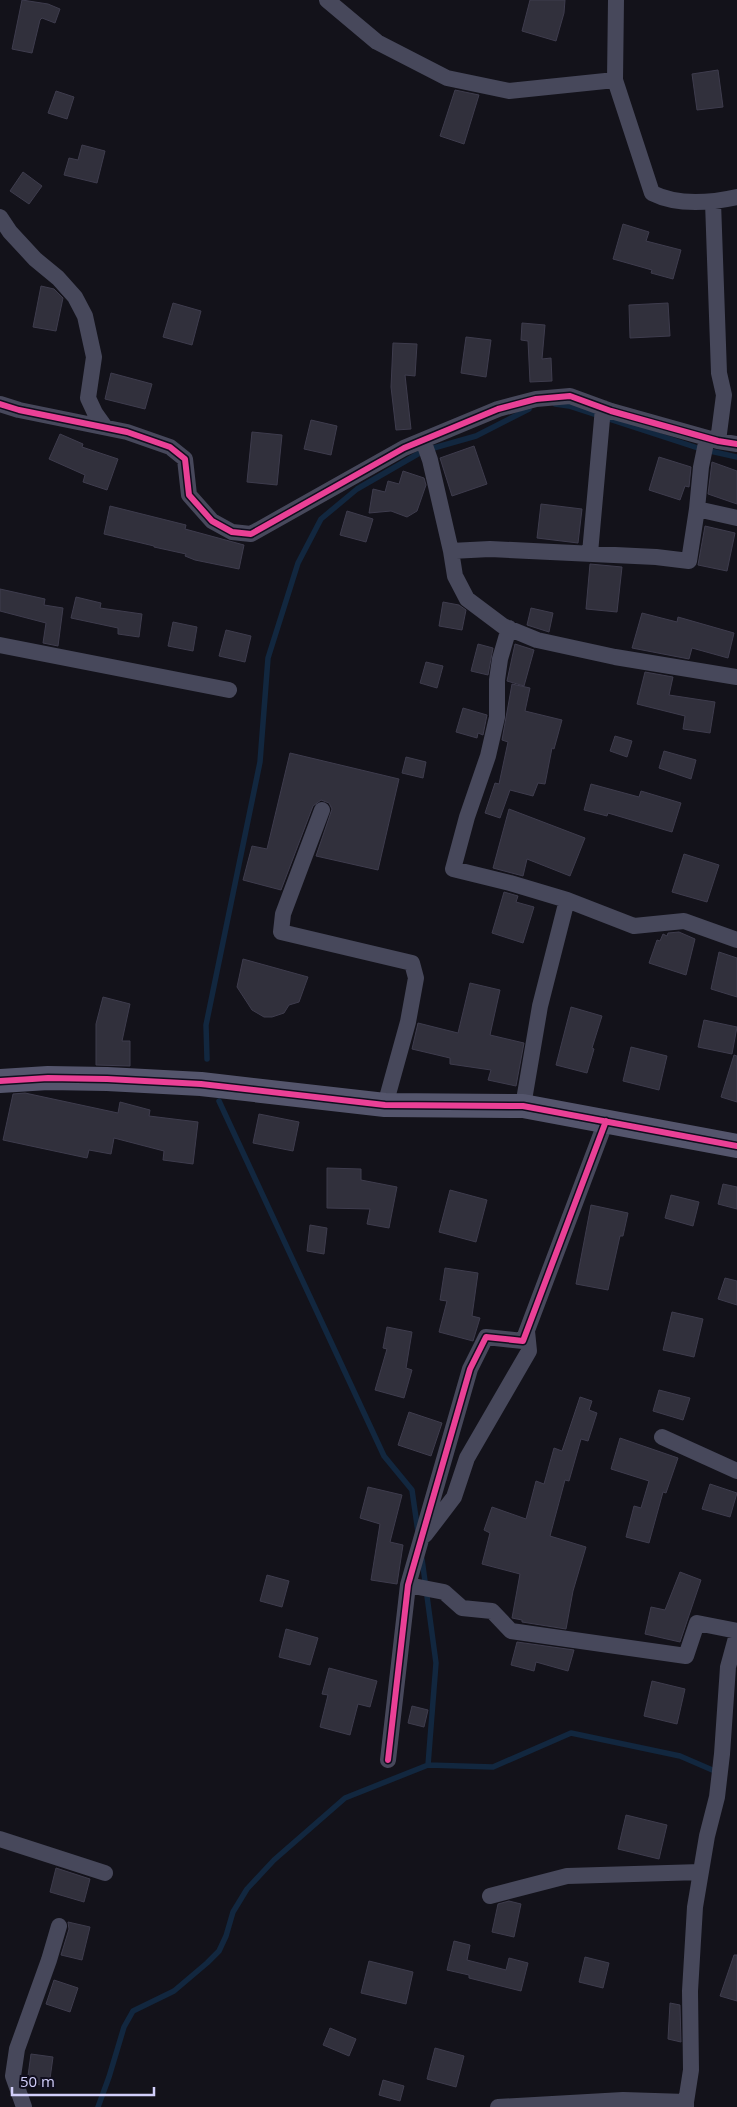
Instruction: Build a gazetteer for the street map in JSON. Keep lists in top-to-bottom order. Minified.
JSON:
{"scale_bar":"50 m"}
